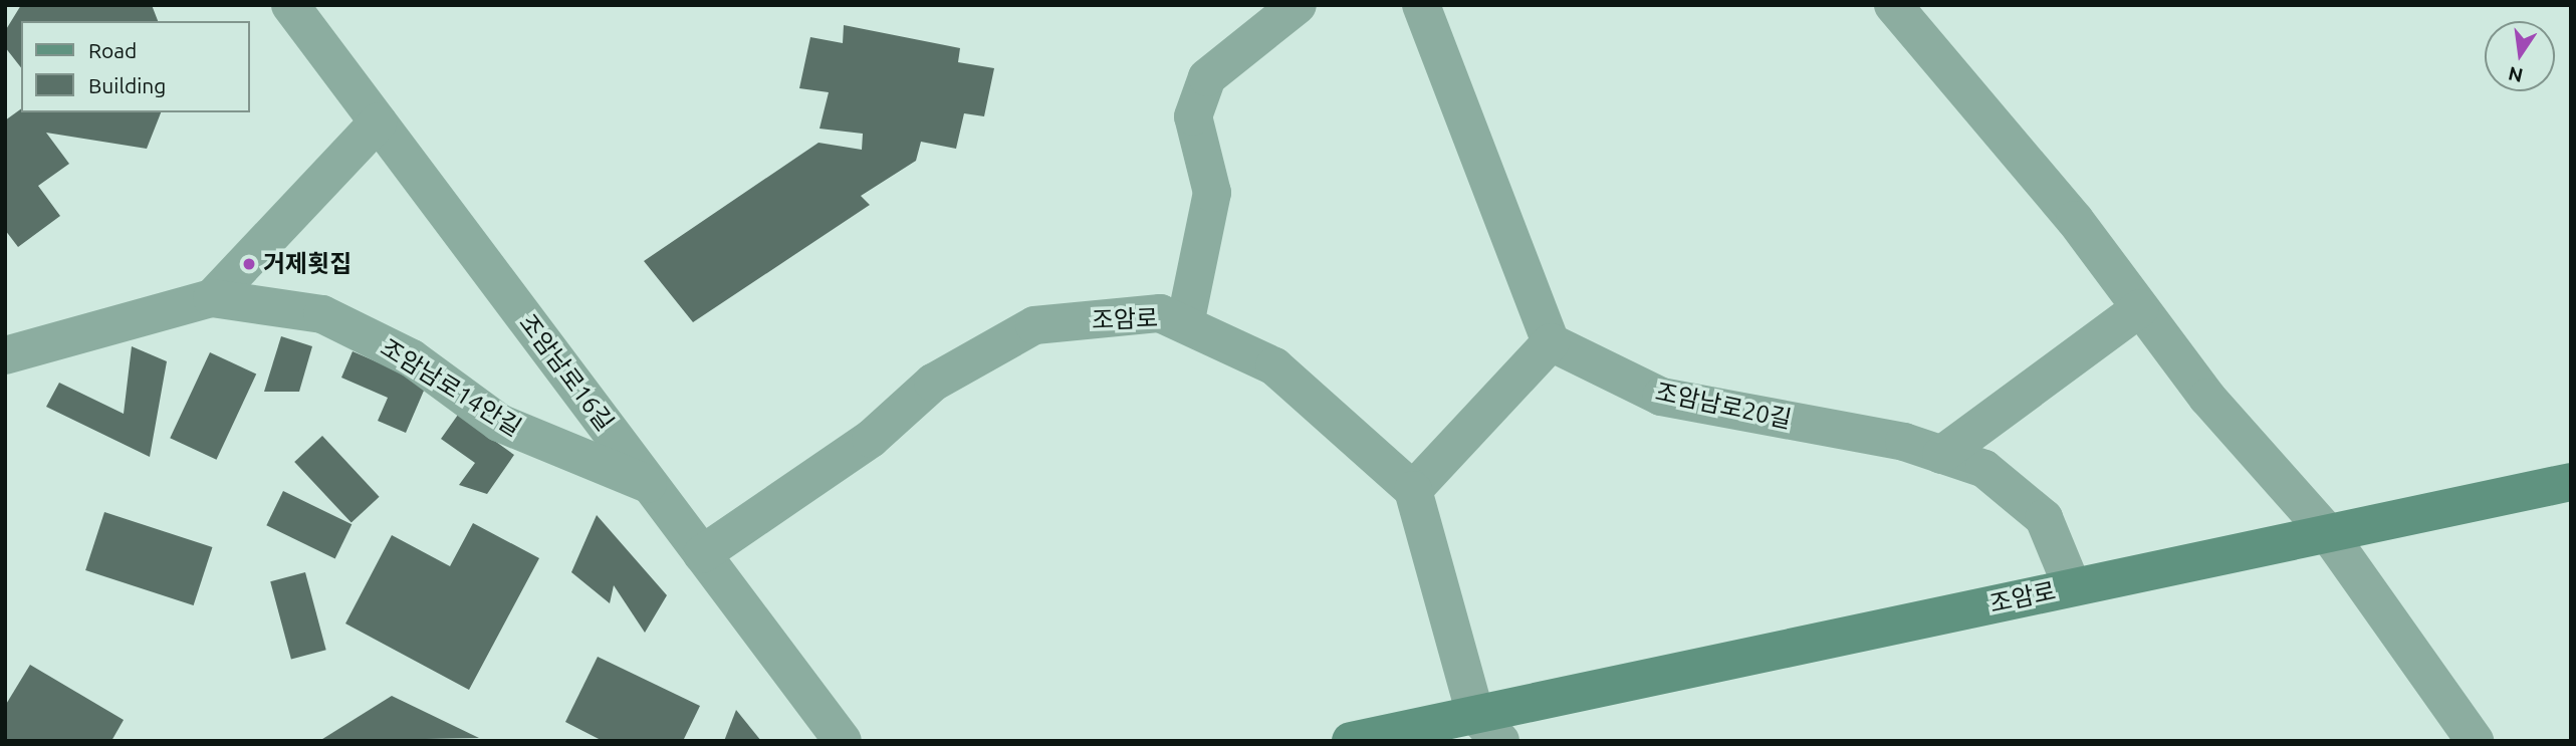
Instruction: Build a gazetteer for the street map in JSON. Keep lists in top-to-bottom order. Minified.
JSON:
{"streets":{"main road":["조암로"],"street":["조암남로16길","조암남로14안길","조암남로20길"]},"crossings":[["조암로","조암남로16길"],["조암로","조암남로20길"],["조암남로16길","조암남로14안길"]],"places":["거제횟집"],"legend":["Road","Building"],"north":"bottom"}
